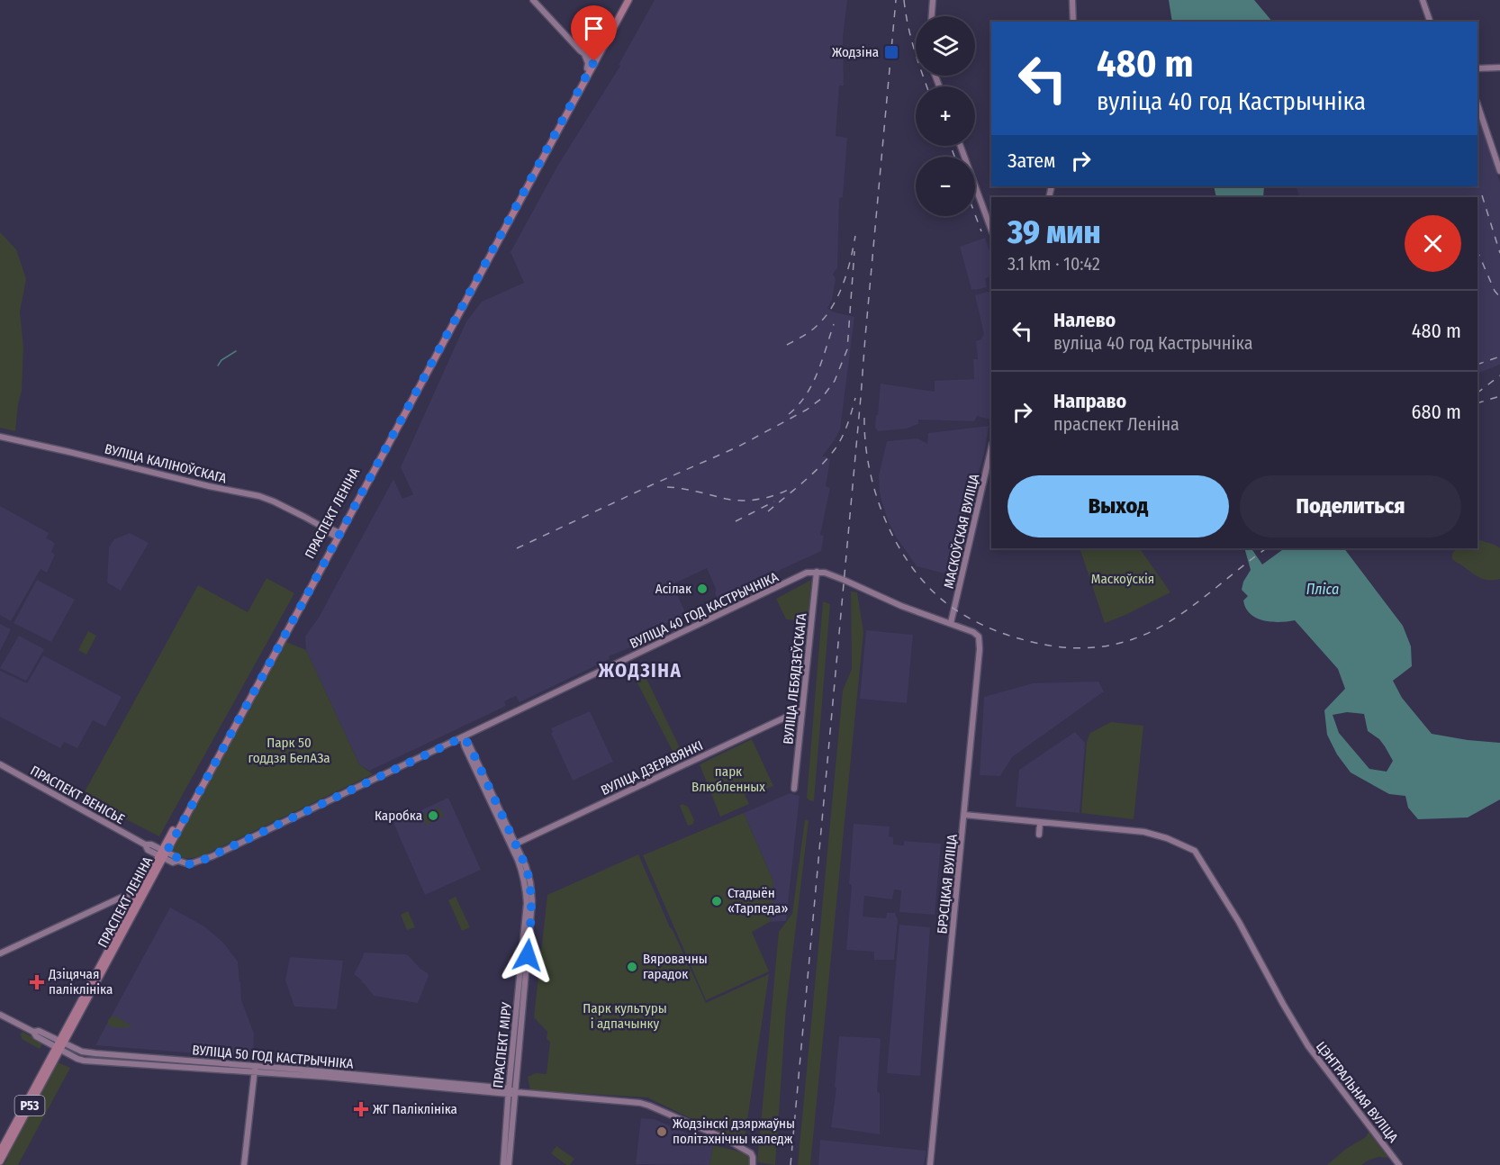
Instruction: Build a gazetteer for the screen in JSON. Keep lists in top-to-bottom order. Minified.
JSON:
{"streets":{"main road":["ВУЛІЦА КАЛІНОЎСКАГА","ПРАСПЕКТ ЛЕНІНА","МАСКОЎСКАЯ ВУЛІЦА","ВУЛІЦА 40 ГОД КАСТРЫЧНІКА","ВУЛІЦА ЛЕБЯДЗЕЎСКАГА","ВУЛІЦА ДЗЕРАВЯНКІ","ПРАСПЕКТ ВЕНІСЬЕ","БРЭСЦКАЯ ВУЛІЦА","ПРАСПЕКТ МІРУ","ВУЛІЦА 50 ГОД КАСТРЫЧНІКА","ЦЭНТРАЛЬНАЯ ВУЛІЦА","Р53"]},"crossings":[["ВУЛІЦА КАЛІНОЎСКАГА","ПРАСПЕКТ ЛЕНІНА"],["ПРАСПЕКТ ЛЕНІНА","ВУЛІЦА 40 ГОД КАСТРЫЧНІКА"],["ПРАСПЕКТ ЛЕНІНА","ПРАСПЕКТ ВЕНІСЬЕ"],["ПРАСПЕКТ ЛЕНІНА","ВУЛІЦА 50 ГОД КАСТРЫЧНІКА"],["МАСКОЎСКАЯ ВУЛІЦА","БРЭСЦКАЯ ВУЛІЦА"],["ВУЛІЦА 40 ГОД КАСТРЫЧНІКА","ВУЛІЦА ЛЕБЯДЗЕЎСКАГА"],["ВУЛІЦА 40 ГОД КАСТРЫЧНІКА","ПРАСПЕКТ ВЕНІСЬЕ"],["ВУЛІЦА 40 ГОД КАСТРЫЧНІКА","ПРАСПЕКТ МІРУ"],["ВУЛІЦА ЛЕБЯДЗЕЎСКАГА","ВУЛІЦА ДЗЕРАВЯНКІ"],["ВУЛІЦА ДЗЕРАВЯНКІ","ПРАСПЕКТ МІРУ"],["БРЭСЦКАЯ ВУЛІЦА","ЦЭНТРАЛЬНАЯ ВУЛІЦА"],["ПРАСПЕКТ МІРУ","ВУЛІЦА 50 ГОД КАСТРЫЧНІКА"]],"districts":["ЖОДЗІНА"],"water":["Пліса"],"parks":["Маскоўскія","Парк 50 годдзя БелАЗа","парк Влюбленных","Парк культуры і адпачынку"],"places":{"transit":["Жодзіна"],"other":["Асілак","Каробка","Стадыён «Тарпеда»","Вяровачны гарадок","Жодзінскі дзяржаўны політэхнічны каледж"],"health":["Дзіцячая паліклініка","ЖГ Паліклініка"]},"page":{"map_buttons":["+","−"],"turn":["480 m","вуліца 40 год Кастрычніка"],"then":"Затем","heading":["39 мин","3.1 km · 10:42"],"list":[{"name":"Налево","note":"вуліца 40 год Кастрычніка","value":"480 m"},{"name":"Направо","note":"праспект Леніна","value":"680 m"}],"buttons":["Выход","Поделиться"]}}
